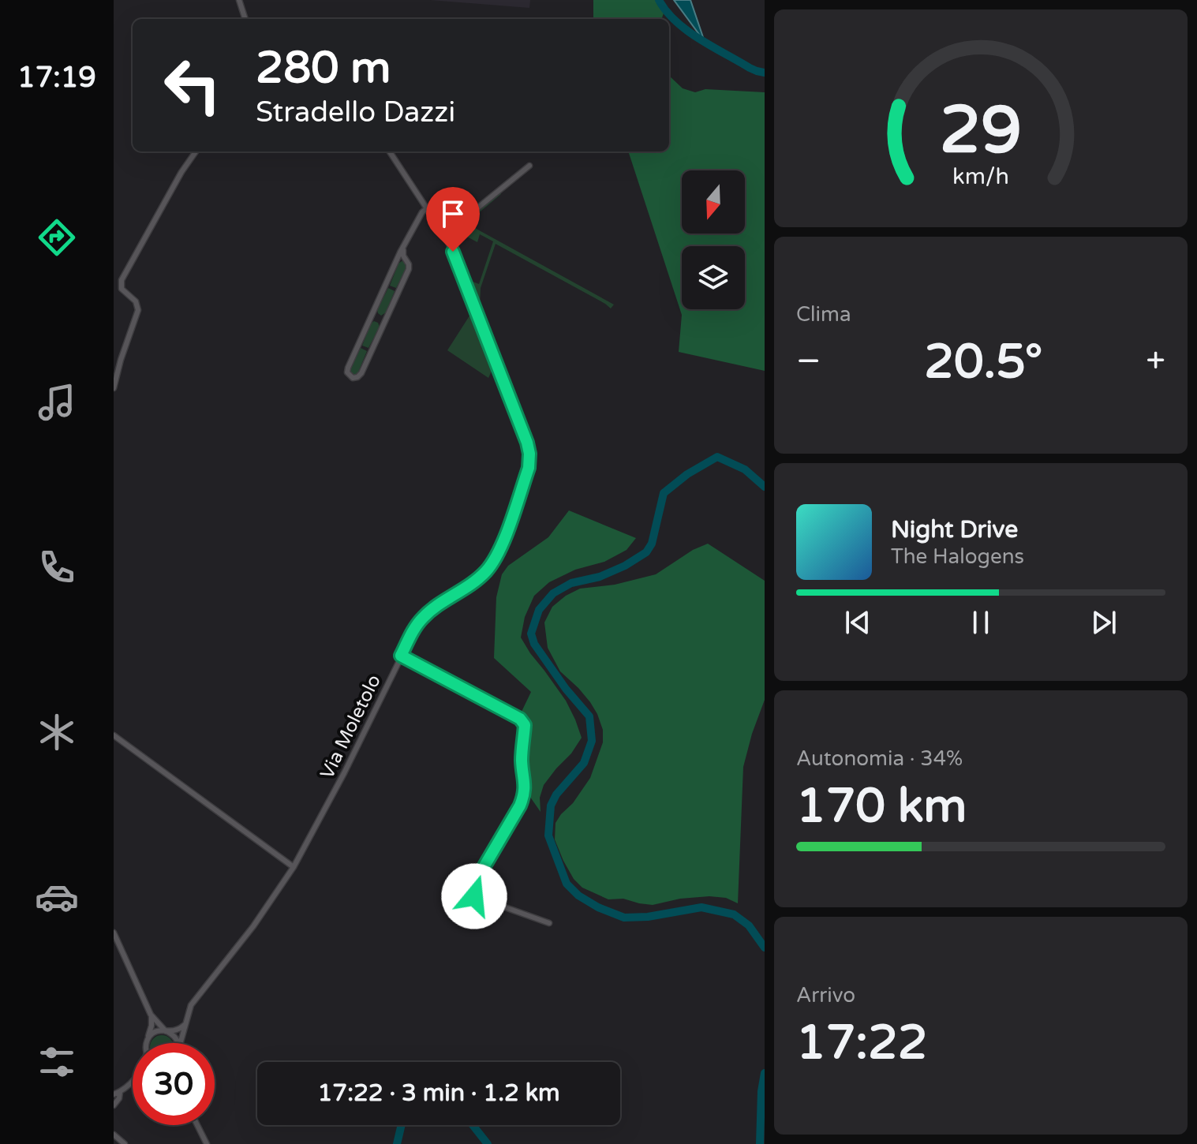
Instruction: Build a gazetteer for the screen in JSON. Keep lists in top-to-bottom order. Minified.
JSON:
{"streets":{"street":["Via Moletolo"]},"north":"bottom","page":{"tabs":"17:19","turn":["280 m","Stradello Dazzi"],"tile":["Clima",["Autonomia · 34%","170 km"],["Arrivo","17:22"]],"heat":["−","20.5°","+"],"song":["Night Drive","The Halogens"],"limit":"30","trip":"17:22 · 3 min · 1.2 km","gauge":["29","km/h"]}}
